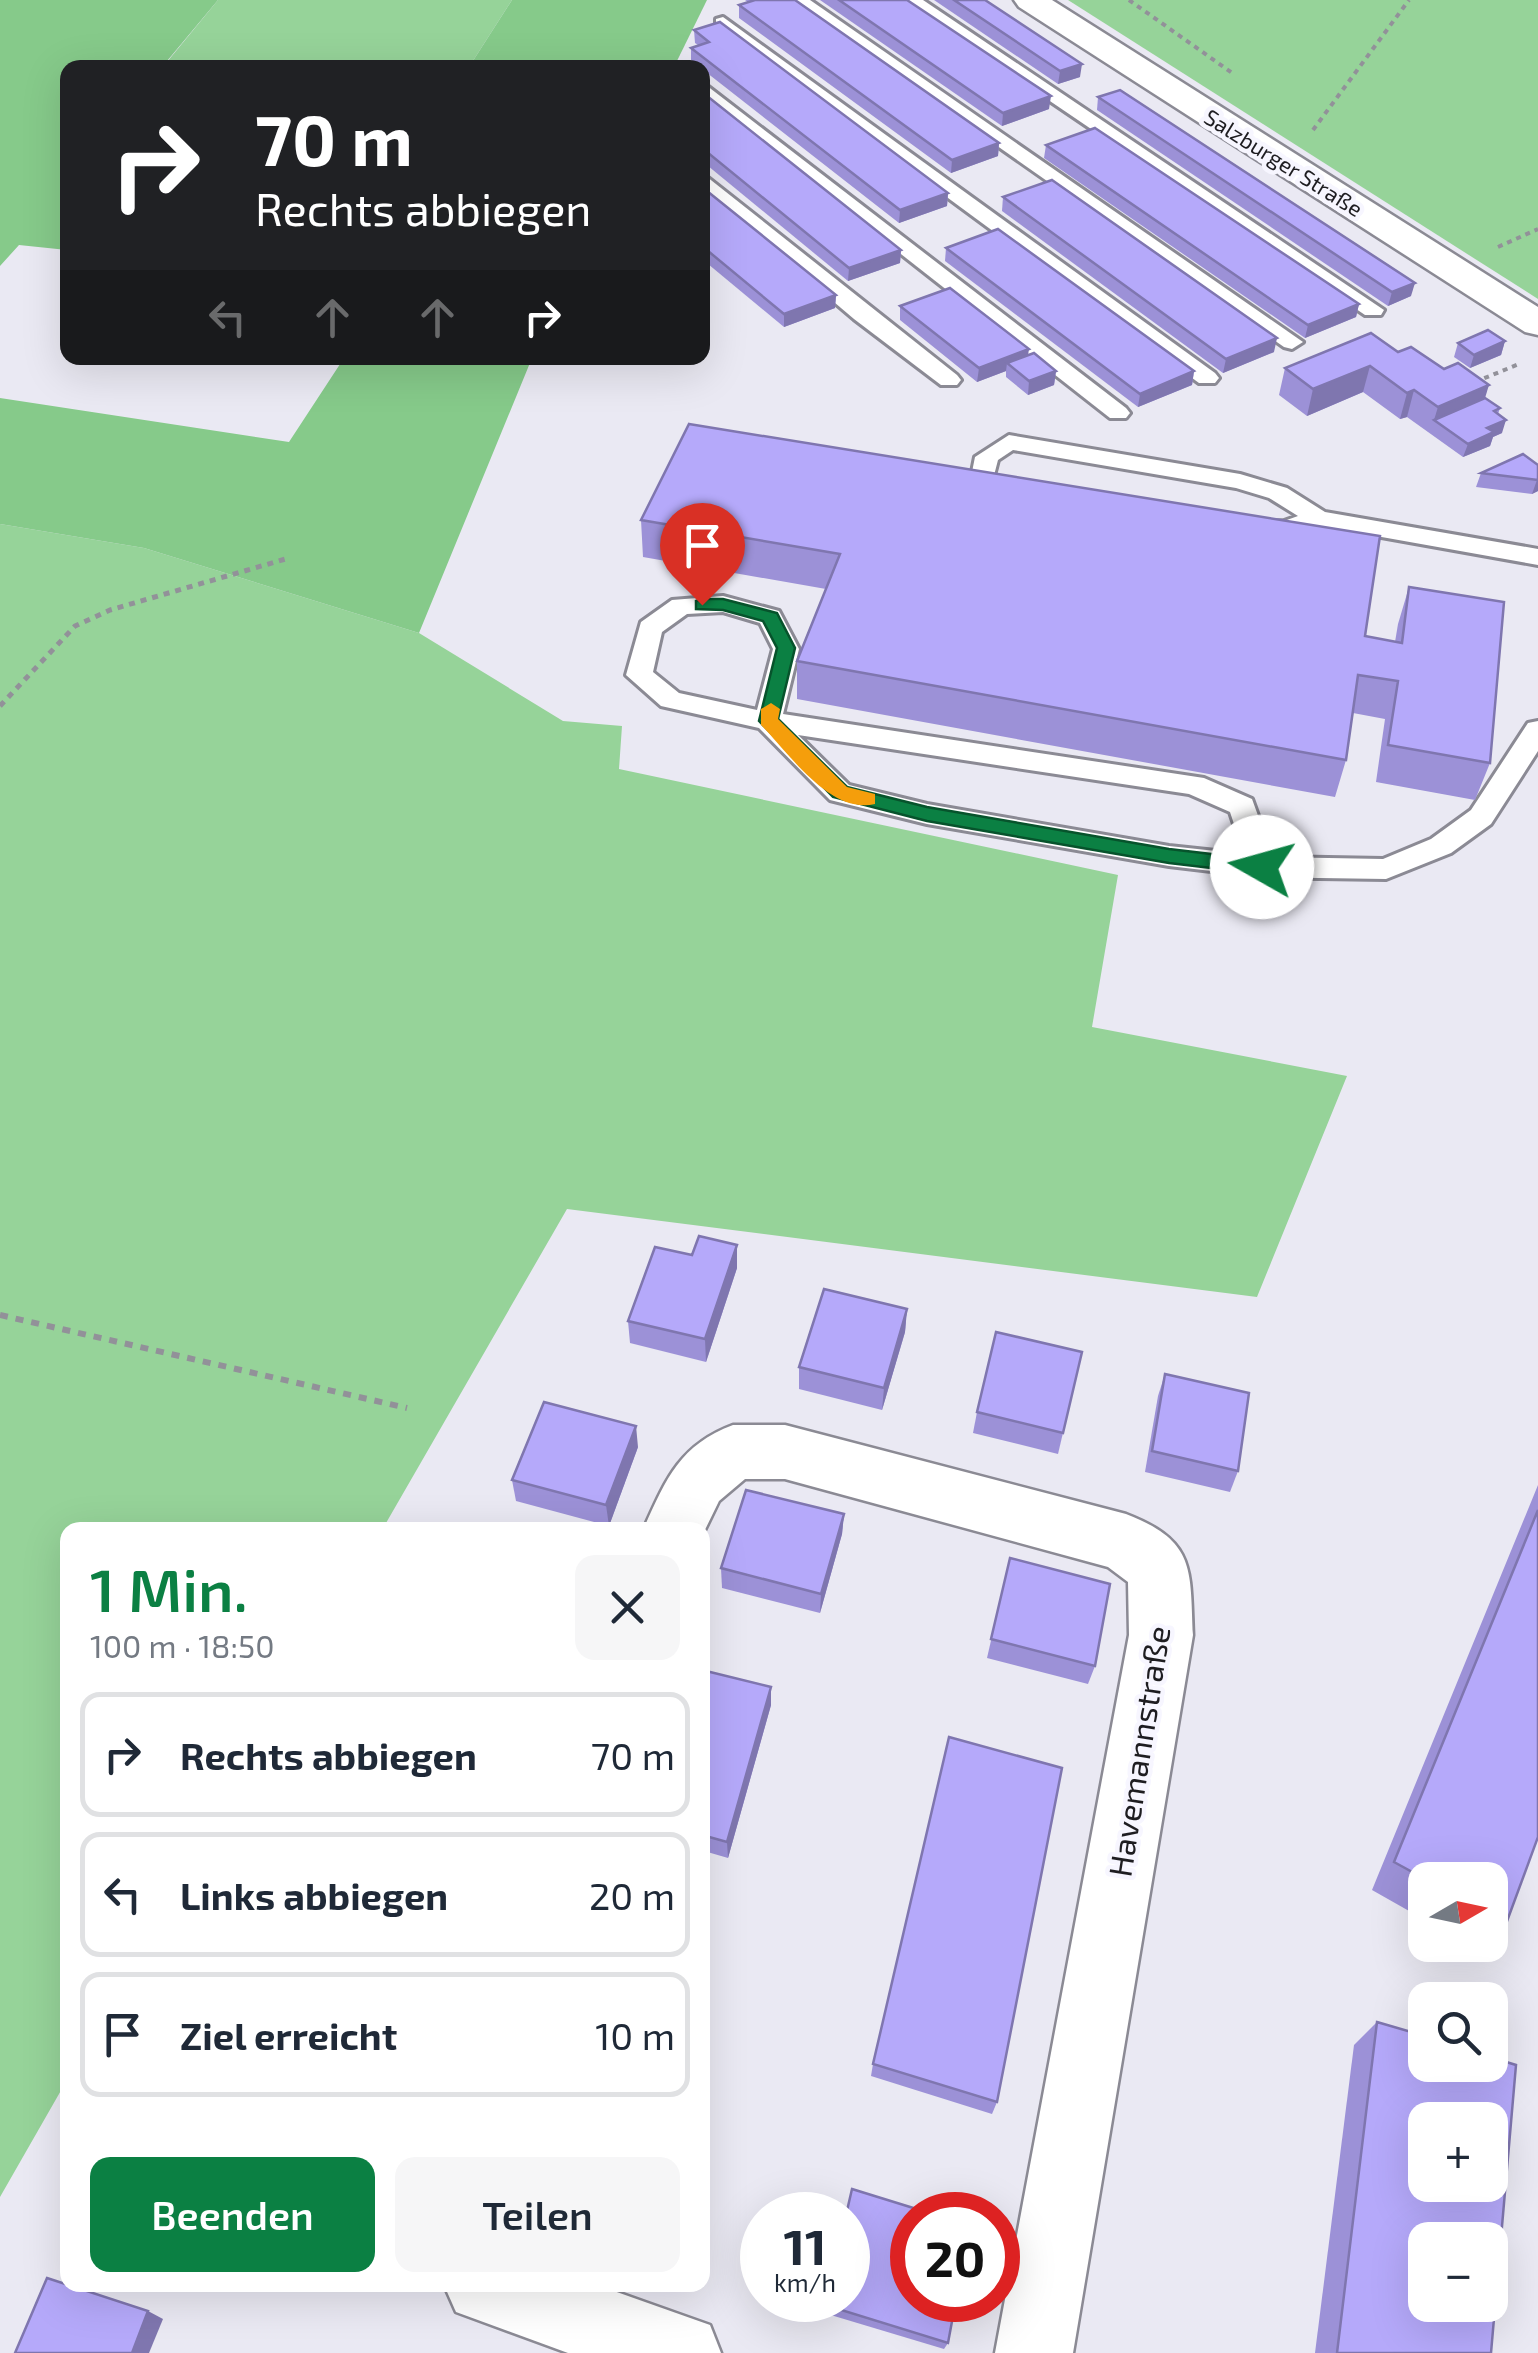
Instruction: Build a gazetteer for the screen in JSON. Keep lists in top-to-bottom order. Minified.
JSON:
{"streets":{"street":["Salzburger Straße","Havemannstraße"]},"north":"right","page":{"turn":["70 m","Rechts abbiegen"],"heading":["1 Min.","100 m · 18:50"],"list":[{"name":"Rechts abbiegen","value":"70 m"},{"name":"Links abbiegen","value":"20 m"},{"name":"Ziel erreicht","value":"10 m"}],"map_buttons":["+","−"],"buttons":["Beenden","Teilen"],"speed":"11 km/h","limit":"20"}}
